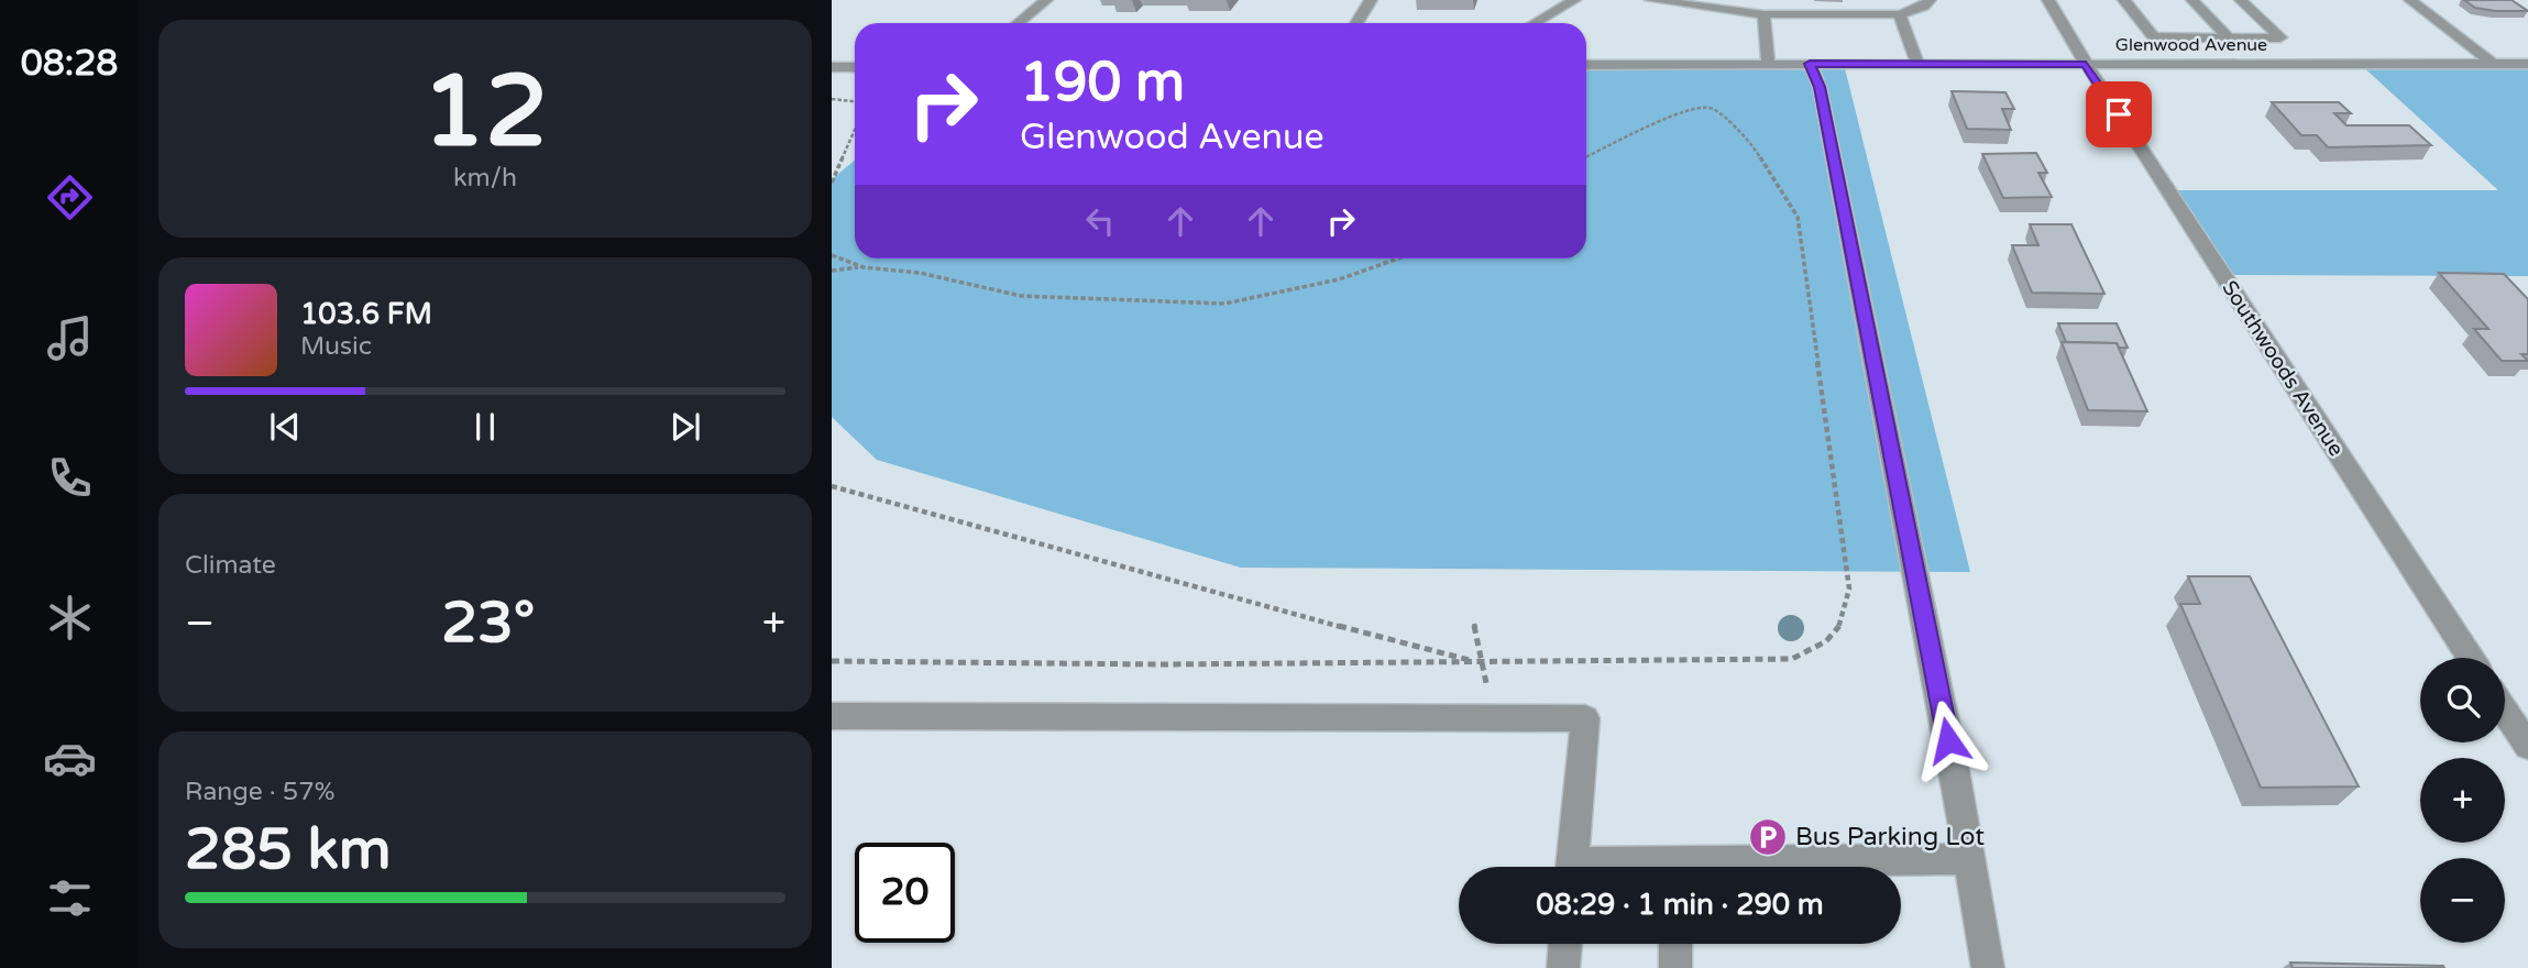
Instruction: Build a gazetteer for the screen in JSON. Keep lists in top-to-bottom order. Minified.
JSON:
{"streets":{"street":["Glenwood Avenue","Southwoods Avenue"]},"crossings":[["Glenwood Avenue","Southwoods Avenue"]],"places":{"parking":["Bus Parking Lot"]},"page":{"tabs":"08:28","tile":[["12","km/h"],"Climate",["Range · 57%","285 km"]],"turn":["190 m","Glenwood Avenue"],"song":["103.6 FM","Music"],"heat":["−","23°","+"],"map_buttons":["+","−"],"limit":"20","trip":"08:29 · 1 min · 290 m"}}
